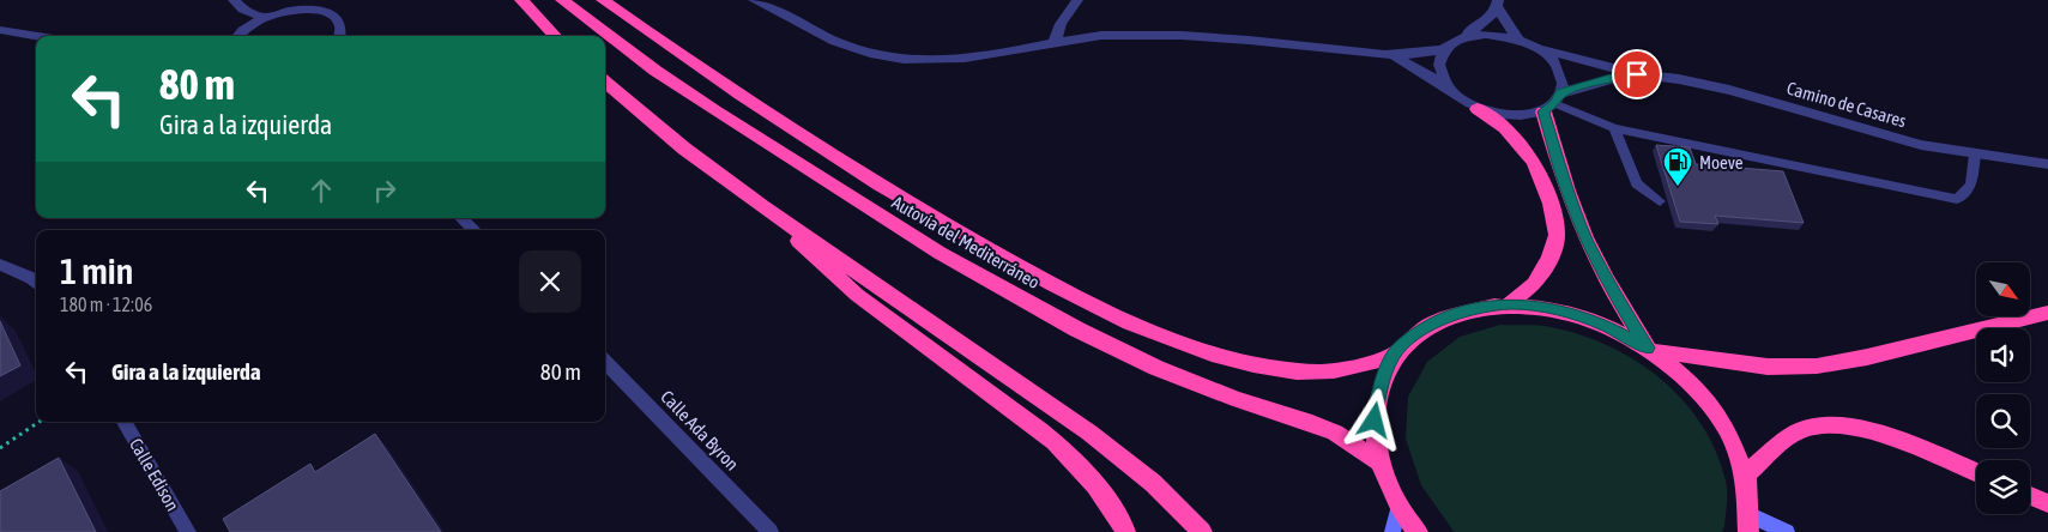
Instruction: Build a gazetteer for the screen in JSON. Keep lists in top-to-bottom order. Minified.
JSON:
{"streets":{"highway":["Autovía del Mediterráneo"],"street":["Camino de Casares","Calle Ada Byron","Calle Edison"]},"places":{"fuel station":["Moeve"]},"north":"bottom right","page":{"turn":["80 m","Gira a la izquierda"],"heading":["1 min","180 m · 12:06"],"list":[{"name":"Gira a la izquierda","value":"80 m"}]}}
